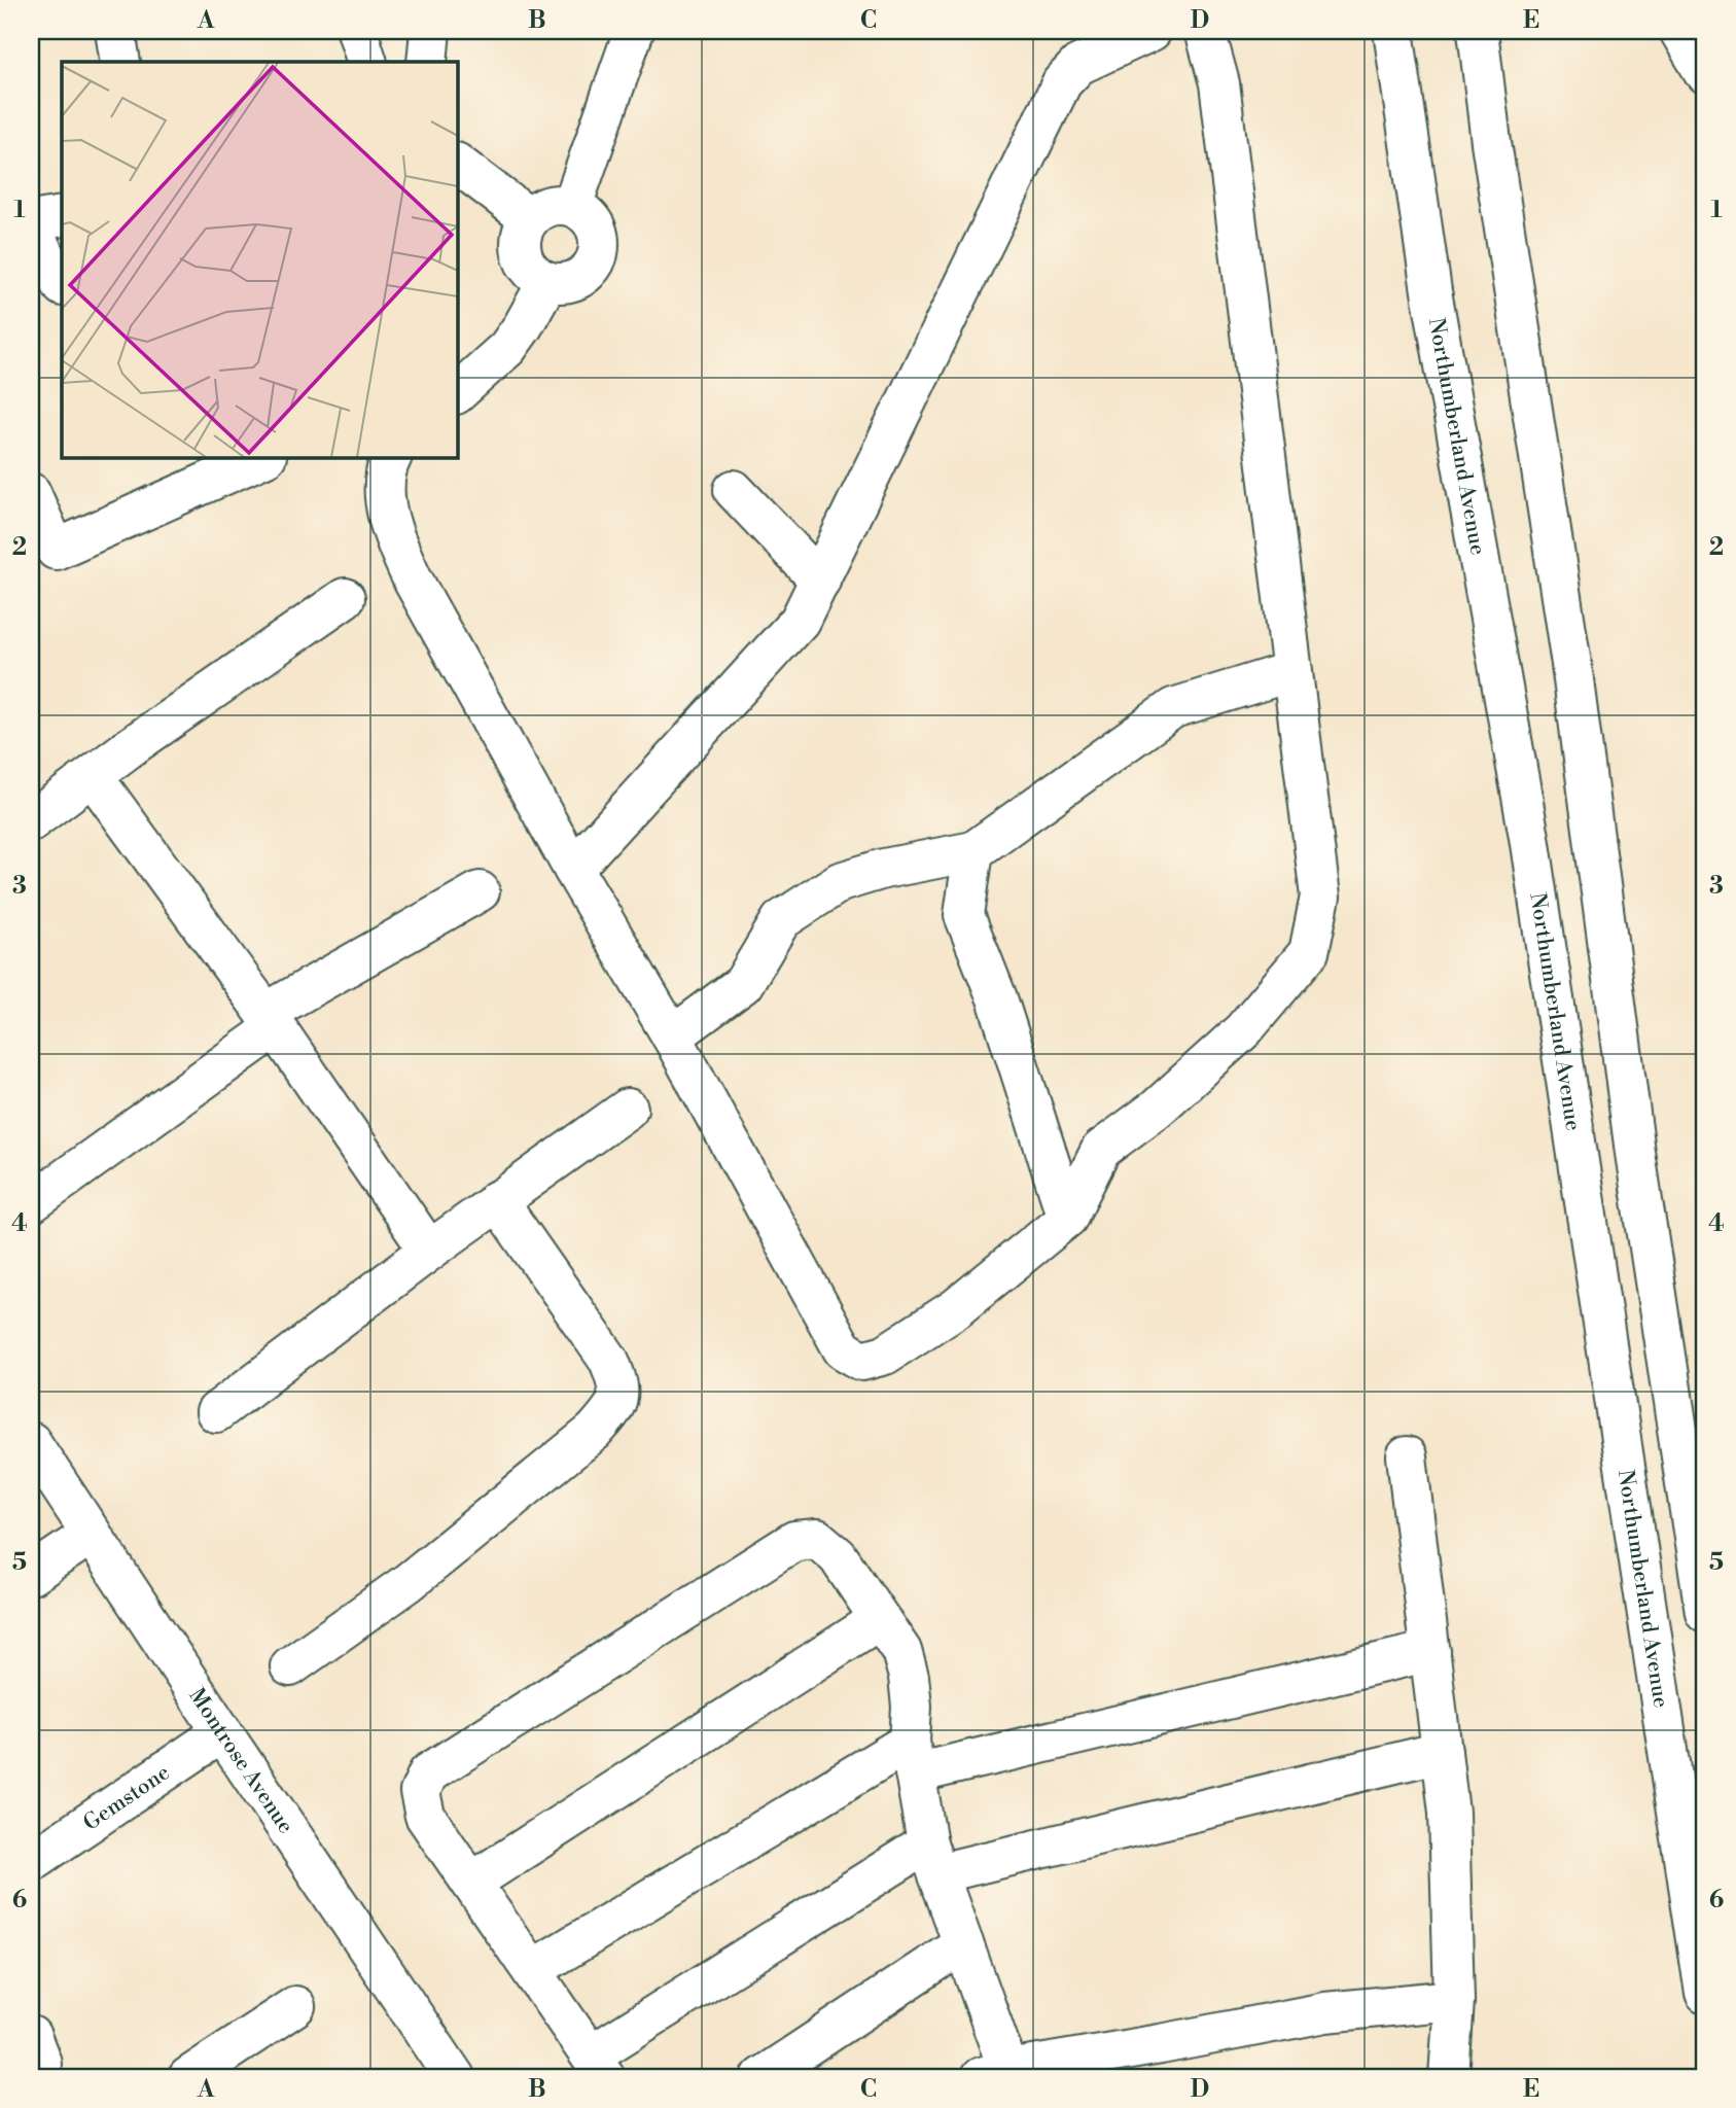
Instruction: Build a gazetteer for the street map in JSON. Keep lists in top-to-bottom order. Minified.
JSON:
{"streets":{"street":["Northumberland Avenue","Montrose Avenue","Gemstone"]},"crossings":[["Montrose Avenue","Gemstone"]],"grid":{"columns":["A","B","C","D","E"],"rows":["1","2","3","4","5","6"]}}
